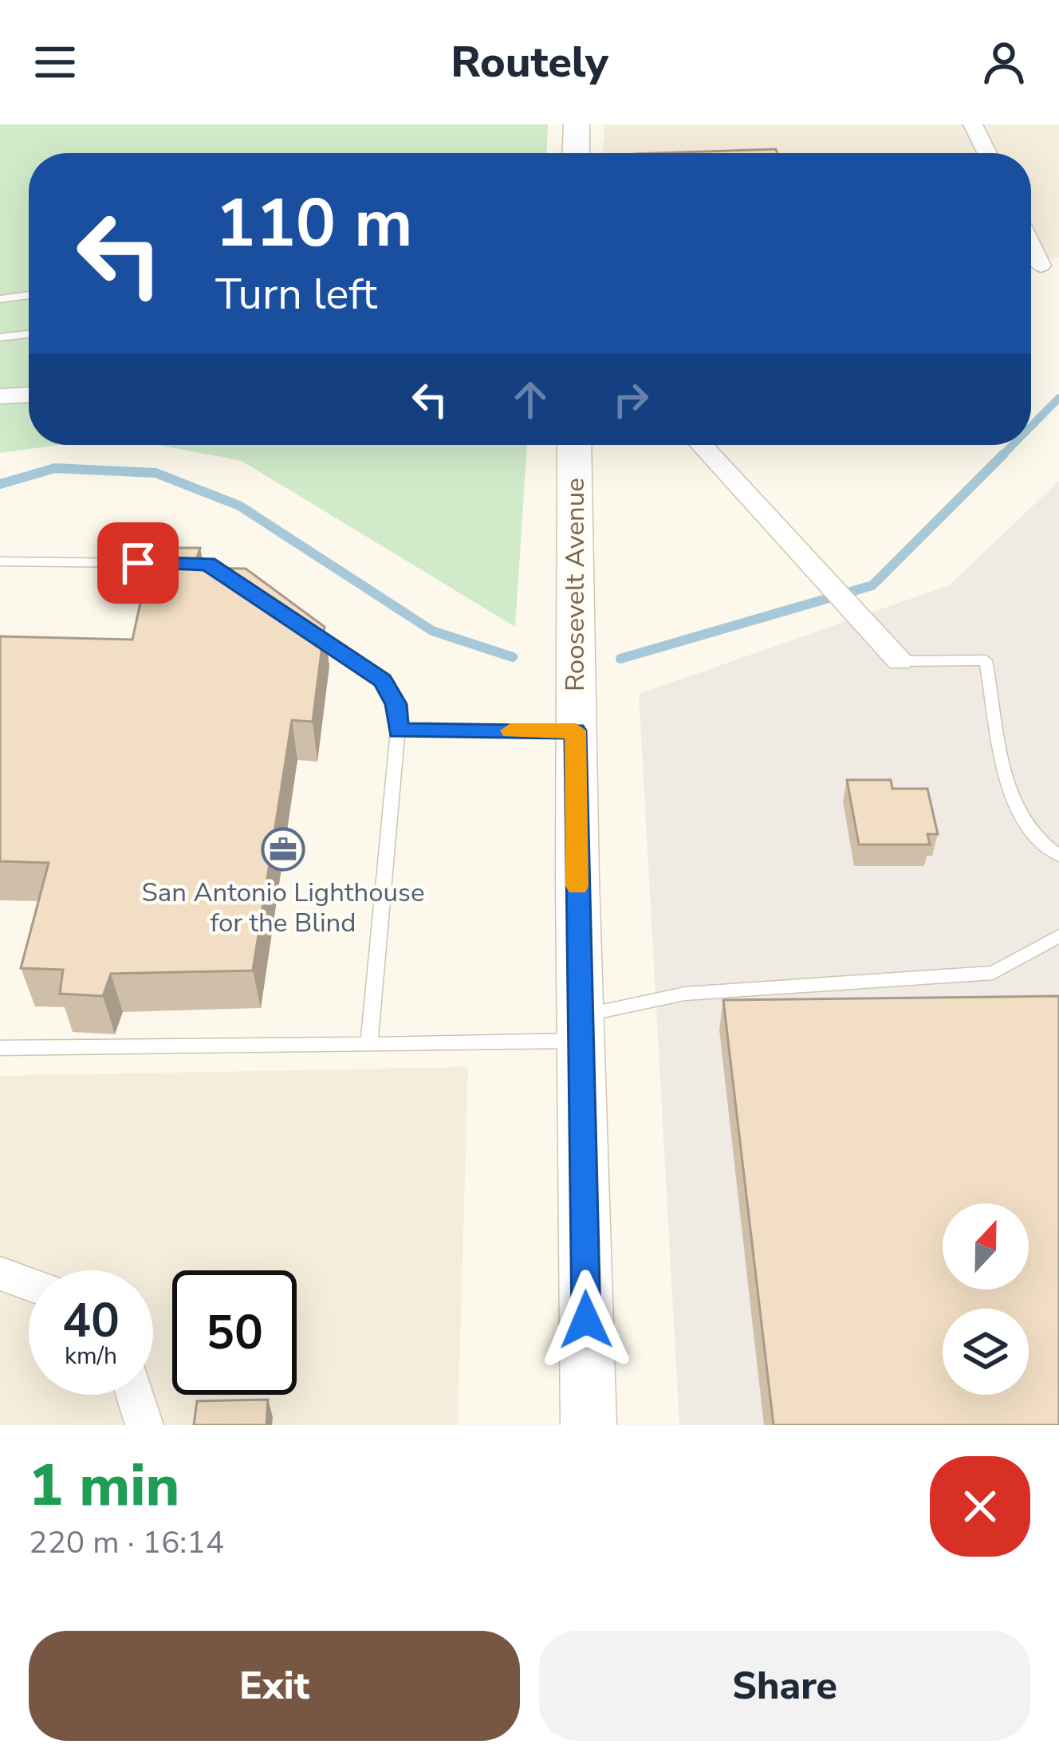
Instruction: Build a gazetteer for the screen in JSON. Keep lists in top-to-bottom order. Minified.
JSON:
{"streets":{"main road":["Roosevelt Avenue"]},"places":{"office":["San Antonio Lighthouse for the Blind"]},"north":"top","page":{"header":"Routely","turn":["110 m","Turn left"],"speed":"40 km/h","limit":"50","heading":["1 min","220 m · 16:14"],"buttons":["Exit","Share"]}}
